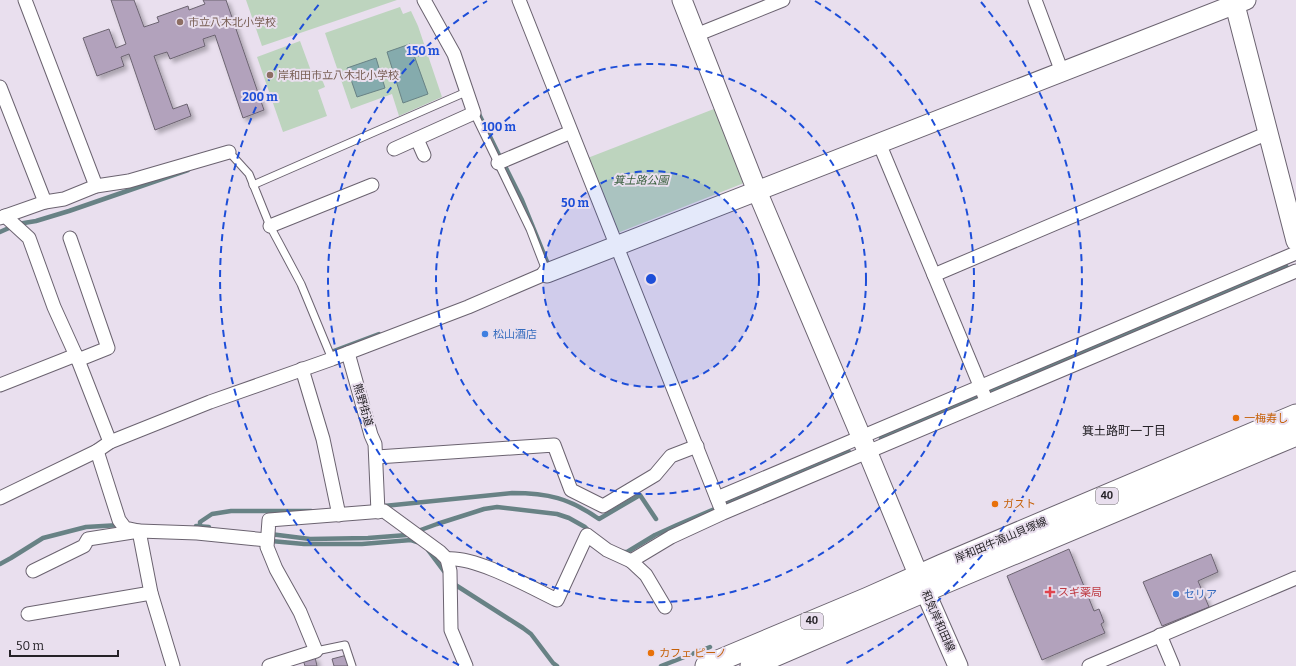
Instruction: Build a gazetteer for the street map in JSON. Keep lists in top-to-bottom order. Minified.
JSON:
{"streets":{"main road":["40","岸和田牛滝山貝塚線"],"street":["熊野街道","和気岸和田線"]},"crossings":[["岸和田牛滝山貝塚線","和気岸和田線"]],"districts":["箕土路町一丁目"],"parks":["箕土路公園"],"places":{"other":["市立八木北小学校","岸和田市立八木北小学校","松山酒店","一梅寿し","ガスト","セリア","カフェ ピーノ"],"health":["スギ薬局"]},"scale_bar":"50 m","rings":["150 m","200 m","100 m","50 m"]}
